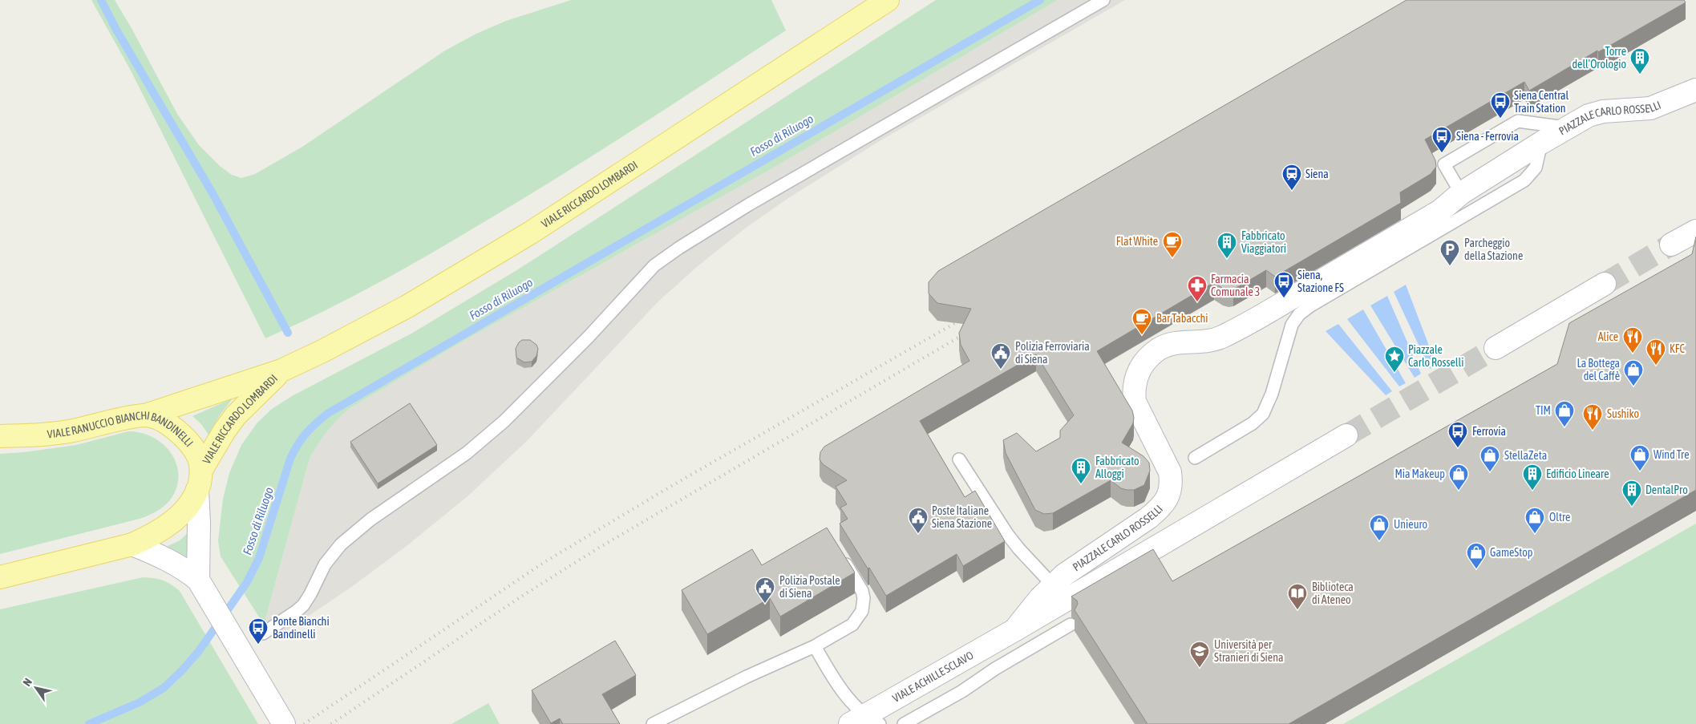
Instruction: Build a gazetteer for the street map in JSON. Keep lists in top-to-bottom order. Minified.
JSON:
{"streets":{"main road":["PIAZZALE CARLO ROSSELLI","VIALE RICCARDO LOMBARDI","VIALE RANUCCIO BIANCHI BANDINELLI","VIALE ACHILLE SCLAVO"]},"crossings":[["PIAZZALE CARLO ROSSELLI","VIALE ACHILLE SCLAVO"],["VIALE RICCARDO LOMBARDI","VIALE RANUCCIO BIANCHI BANDINELLI"]],"water":["Fosso di Riluogo"],"places":{"building":["Torre dell'Orologio","Fabbricato Viaggiatori","Fabbricato Alloggi","Edificio Lineare","DentalPro"],"bus stop":["Siena Central Train Station","Siena - Ferrovia","Siena, Stazione FS","Ferrovia","Ponte Bianchi Bandinelli"],"station":["Siena"],"cafe":["Flat White","Bar Tabacchi"],"parking":["Parcheggio della Stazione"],"pharmacy":["Farmacia Comunale 3"],"restaurant":["Alice","KFC","Sushiko"],"public building":["Polizia Ferroviaria di Siena","Poste Italiane Siena Stazione","Polizia Postale di Siena"],"place":["Piazzale Carlo Rosselli"],"shop":["La Bottega del Caffè","TIM","Wind Tre","StellaZeta","Mia Makeup","Oltre","Unieuro","GameStop"],"library":["Biblioteca di Ateneo"],"school or university":["Università per Stranieri di Siena"]},"north":"top left"}
